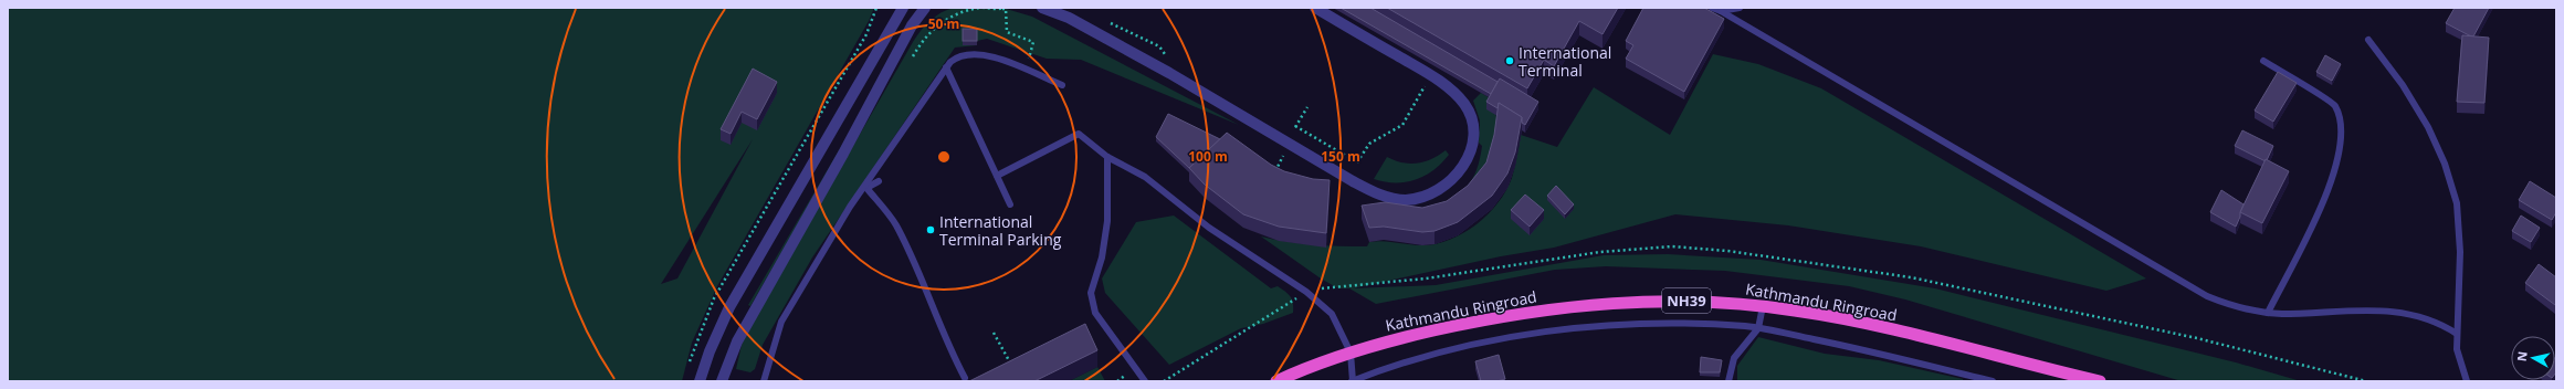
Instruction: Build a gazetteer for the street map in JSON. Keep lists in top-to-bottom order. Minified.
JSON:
{"streets":{"highway":["NH39","Kathmandu Ringroad"]},"places":["International Terminal","International Terminal Parking"],"north":"left","rings":["50 m","100 m","150 m"]}
